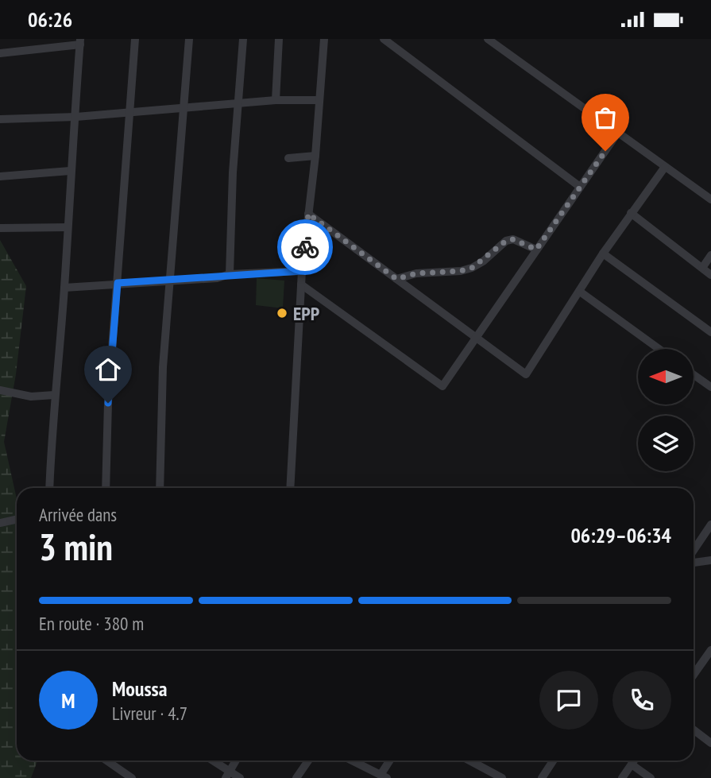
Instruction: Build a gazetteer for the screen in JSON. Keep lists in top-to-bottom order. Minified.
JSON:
{"places":["EPP"],"north":"left","page":{"status":"06:26","heading":["3 min","Arrivée dans","06:29–06:34"],"panel":["Moussa","Livreur · 4.7"],"bar":"En route · 380 m","round":"M"}}
